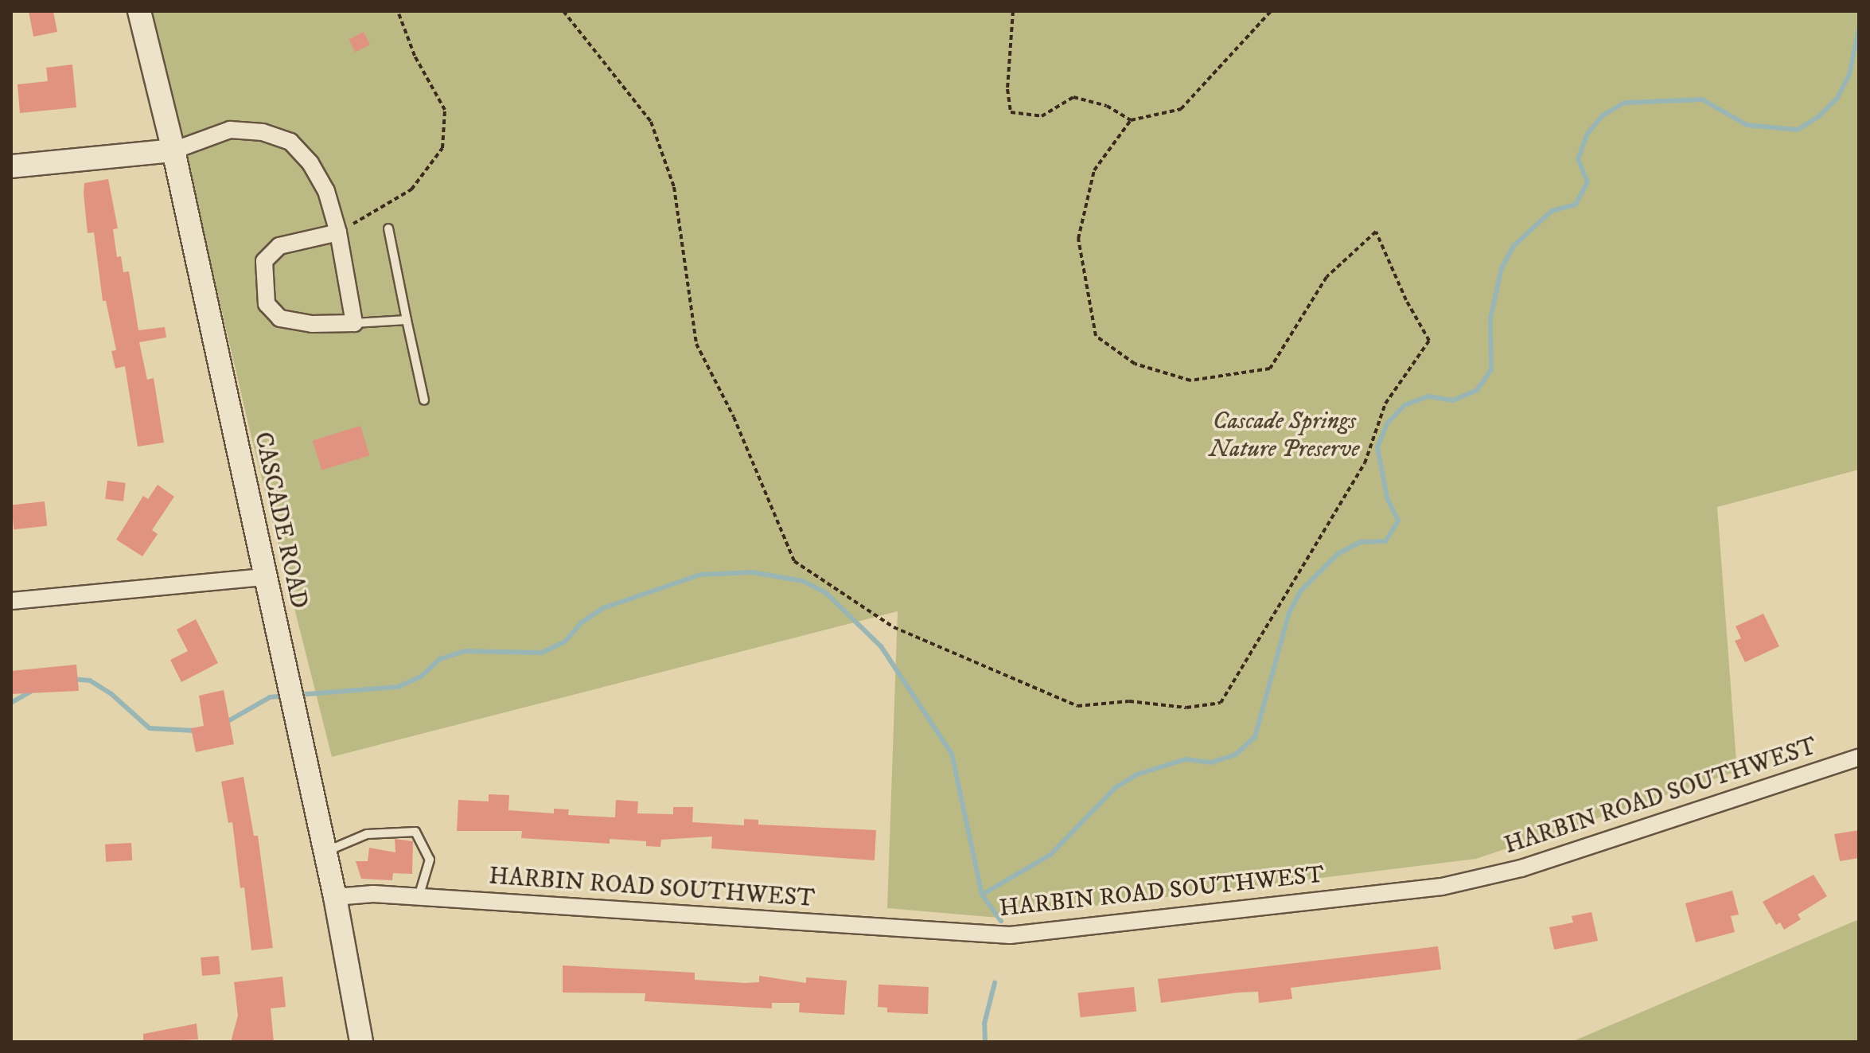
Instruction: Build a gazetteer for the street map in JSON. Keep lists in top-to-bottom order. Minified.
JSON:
{"streets":{"main road":["CASCADE ROAD"],"street":["HARBIN ROAD SOUTHWEST"]},"crossings":[["CASCADE ROAD","HARBIN ROAD SOUTHWEST"]],"parks":["Cascade Springs Nature Preserve"]}
